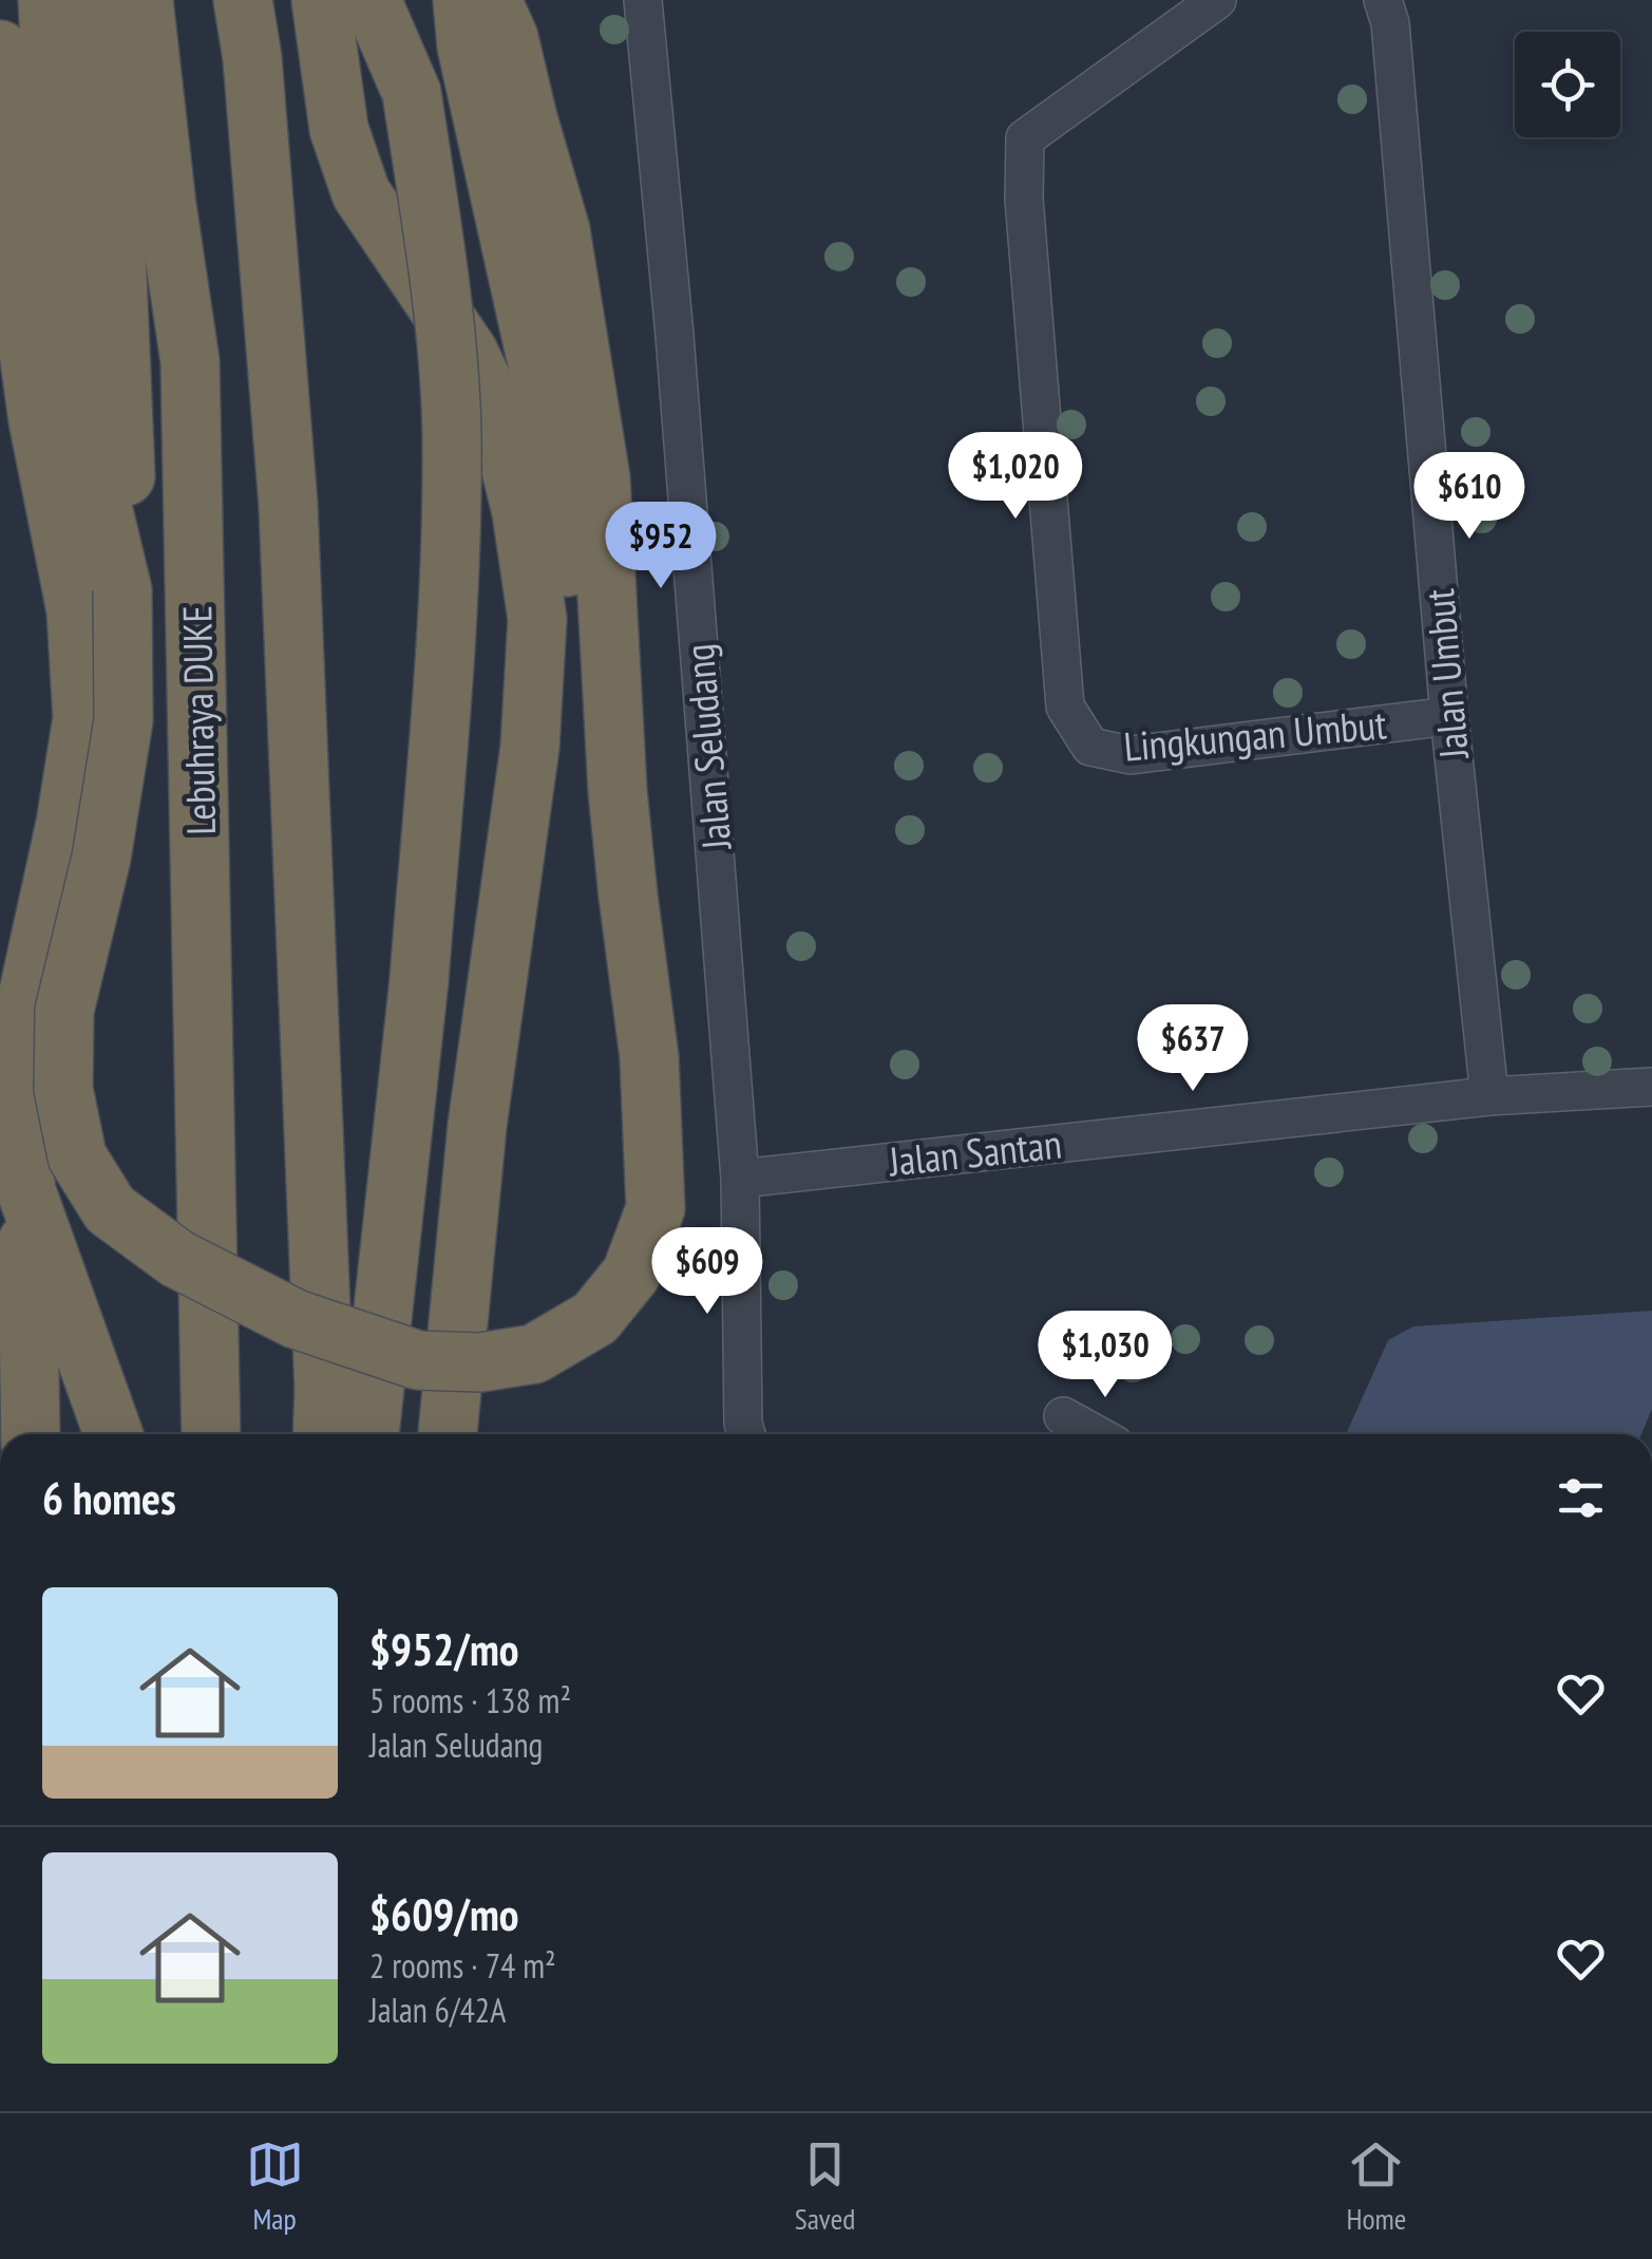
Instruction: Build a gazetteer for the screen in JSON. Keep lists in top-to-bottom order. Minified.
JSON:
{"streets":{"highway":["Lebuhraya DUKE"],"street":["Jalan Umbut","Lingkungan Umbut","Jalan Seludang","Jalan Santan"]},"crossings":[["Jalan Umbut","Lingkungan Umbut"],["Jalan Umbut","Jalan Santan"],["Jalan Seludang","Jalan Santan"]],"page":{"price":["$1,020","$610","$952","$637","$609","$1,030"],"heading":"6 homes","list":[{"name":"$952/mo","note":"5 rooms · 138 m² · Jalan Seludang"},{"name":"$609/mo","note":"2 rooms · 74 m² · Jalan 6/42A"}],"tabs":["Map","Saved","Home"]}}
